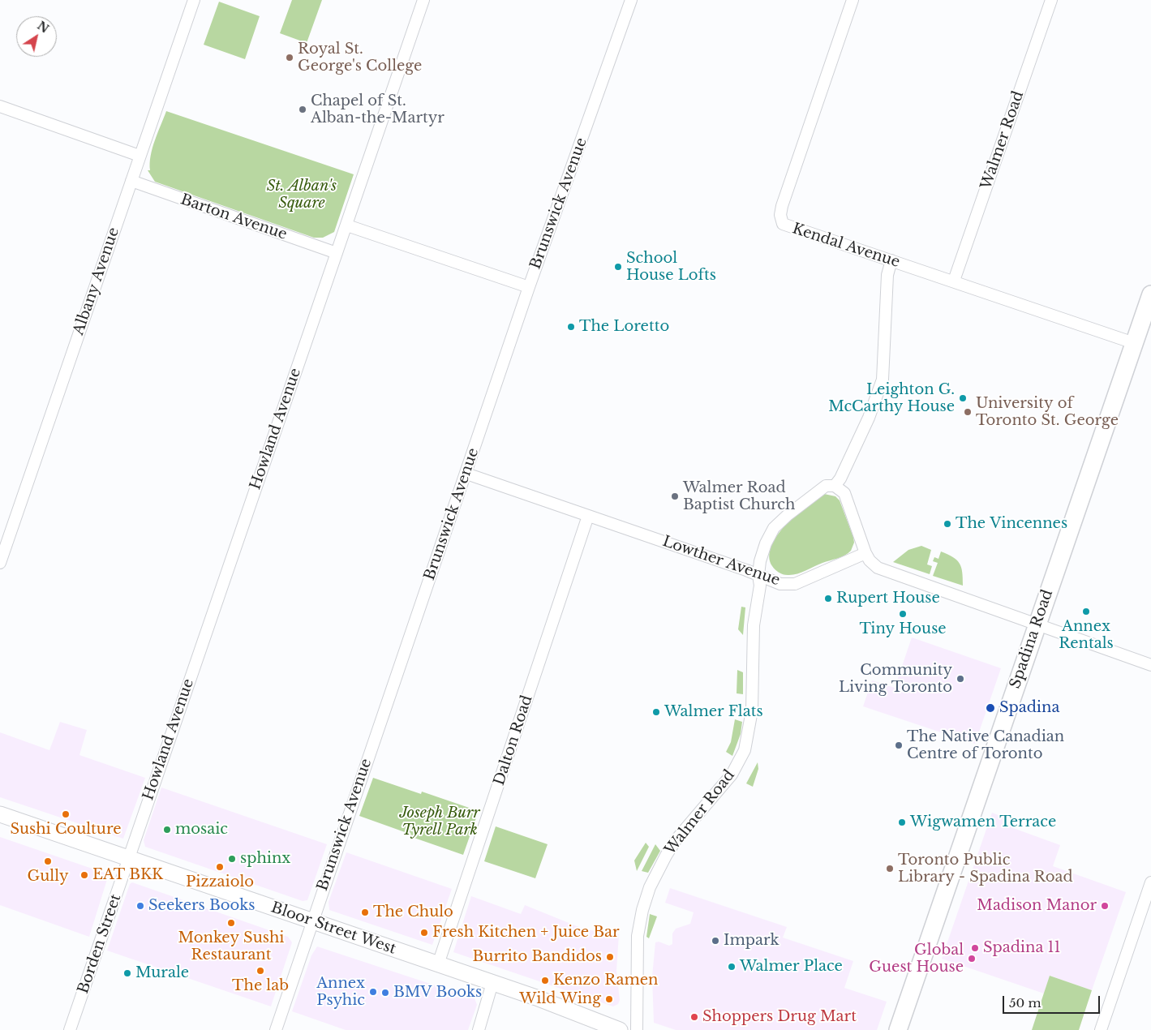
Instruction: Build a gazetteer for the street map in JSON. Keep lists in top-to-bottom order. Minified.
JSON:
{"streets":{"main road":["Spadina Road","Bloor Street West"],"street":["Walmer Road","Brunswick Avenue","Barton Avenue","Kendal Avenue","Albany Avenue","Howland Avenue","Lowther Avenue","Dalton Road","Borden Street"]},"crossings":[["Walmer Road","Kendal Avenue"],["Walmer Road","Lowther Avenue"],["Brunswick Avenue","Lowther Avenue"],["Brunswick Avenue","Bloor Street West"],["Barton Avenue","Albany Avenue"],["Barton Avenue","Howland Avenue"],["Kendal Avenue","Spadina Road"],["Howland Avenue","Bloor Street West"],["Howland Avenue","Borden Street"],["Lowther Avenue","Dalton Road"],["Dalton Road","Bloor Street West"],["Bloor Street West","Borden Street"]],"parks":["St. Alban's Square","Joseph Burr Tyrell Park"],"places":["Royal St. George's College","Chapel of St. Alban-the-Martyr","School House Lofts","The Loretto","Leighton G. McCarthy House","University of Toronto St. George","Walmer Road Baptist Church","The Vincennes","Rupert House","Annex Rentals","Tiny House","Community Living Toronto","Spadina","Walmer Flats","The Native Canadian Centre of Toronto","Sushi Coulture","Wigwamen Terrace","mosaic","sphinx","Gully","Pizzaiolo","Toronto Public Library - Spadina Road","EAT BKK","Seekers Books","Madison Manor","The Chulo","Monkey Sushi Restaurant","Fresh Kitchen + Juice Bar","Impark","Spadina 11","Burrito Bandidos","Global Guest House","Walmer Place","The lab","Murale","Kenzo Ramen","Annex Psyhic","BMV Books","Wild Wing","Shoppers Drug Mart"],"scale_bar":"50 m","north":"top right"}
